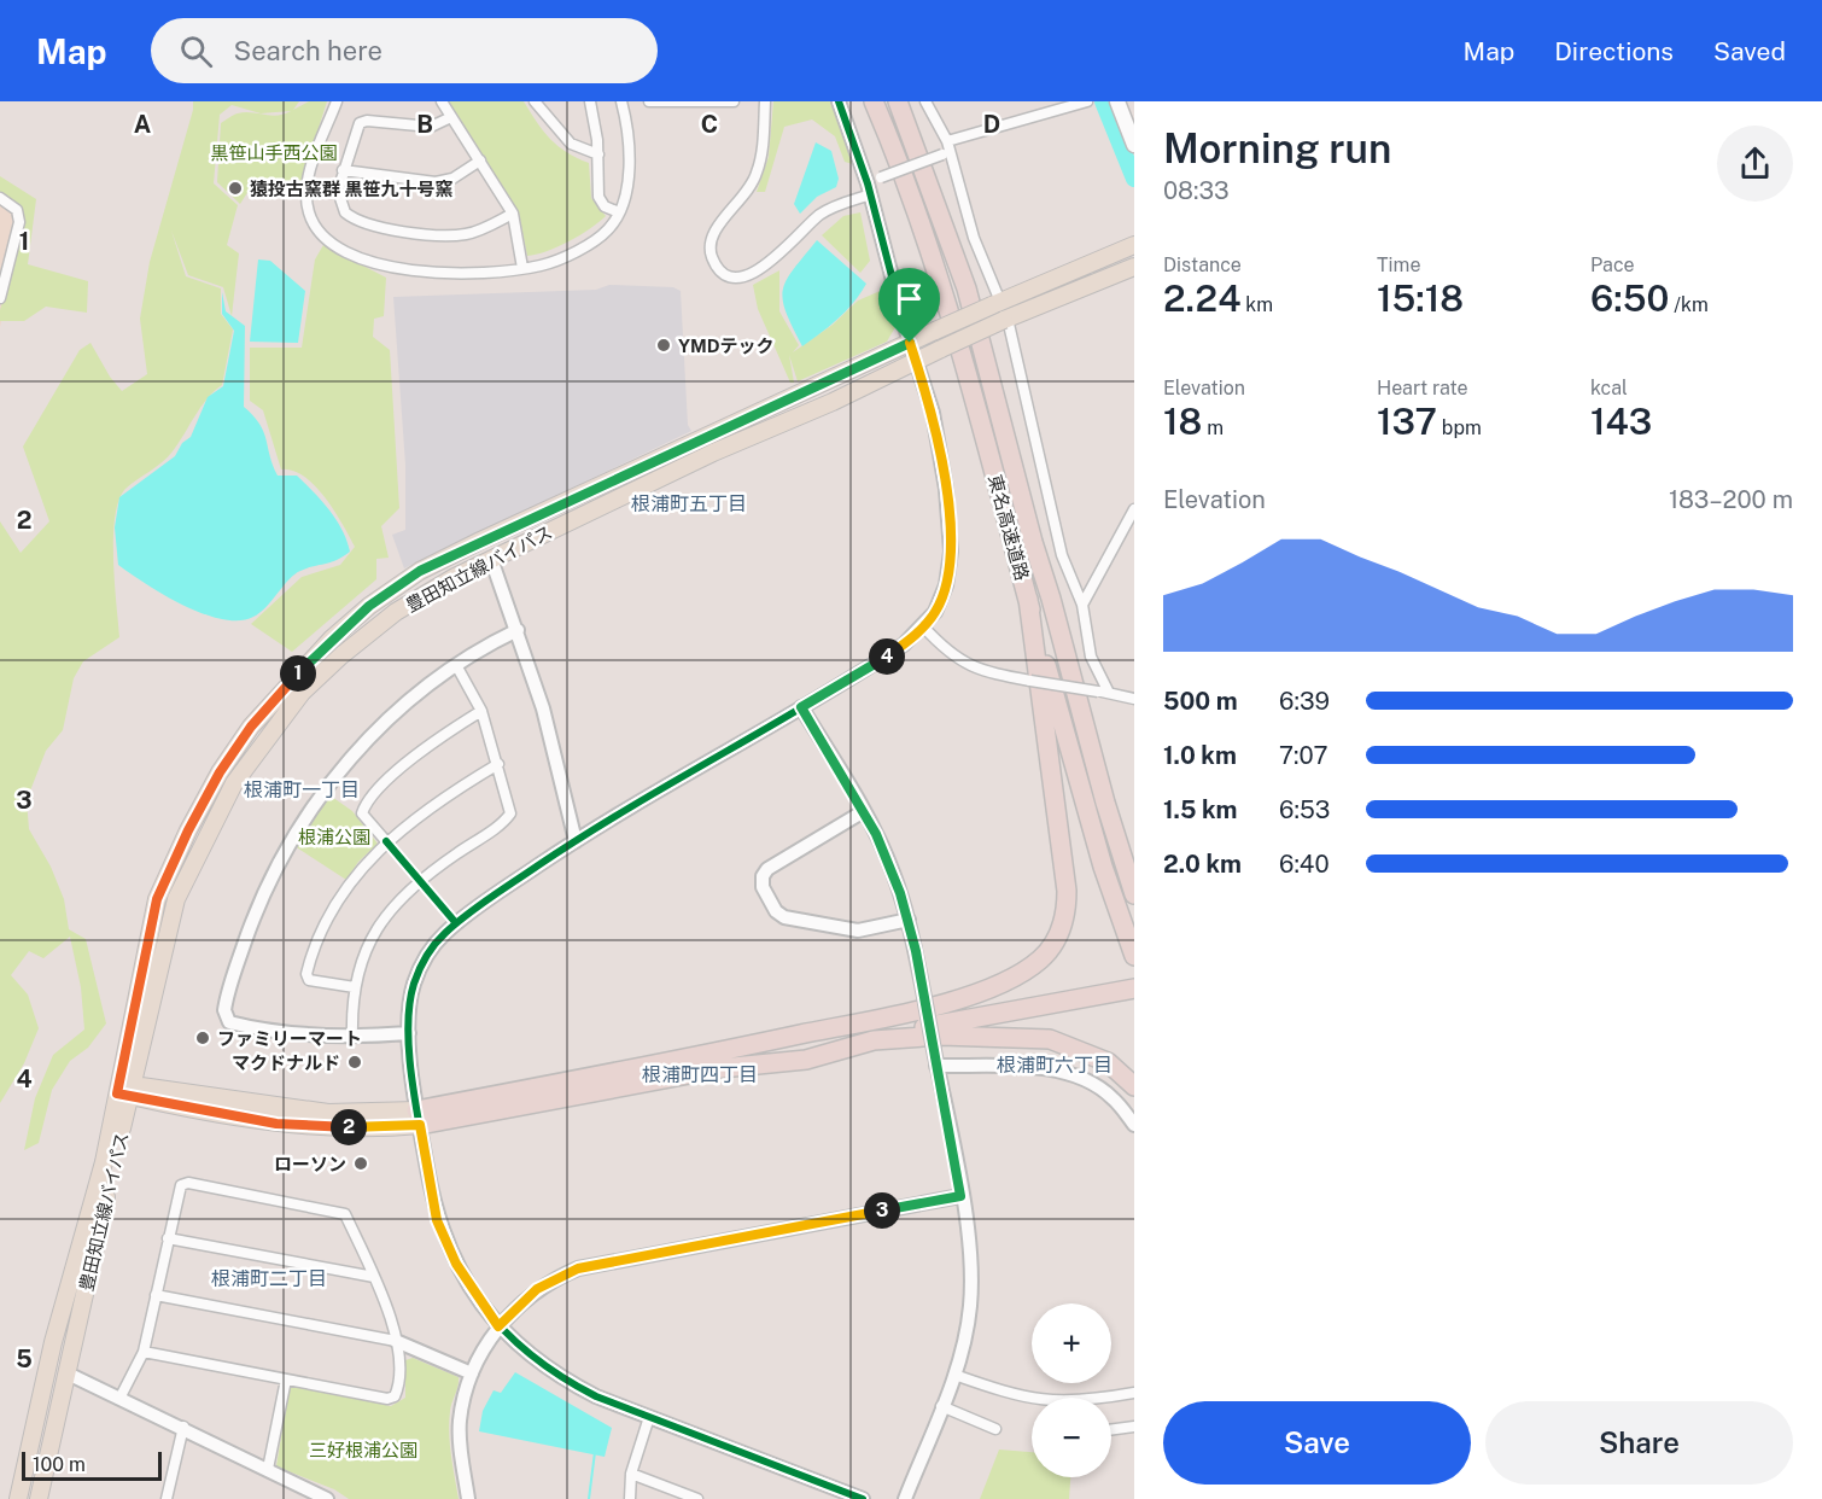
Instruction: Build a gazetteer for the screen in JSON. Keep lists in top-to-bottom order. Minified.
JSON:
{"streets":{"highway":["東名高速道路"],"main road":["豊田知立線バイパス"]},"districts":["根浦町五丁目","根浦町一丁目","根浦町六丁目","根浦町四丁目","根浦町二丁目"],"parks":["黒笹山手西公園","根浦公園","三好根浦公園"],"places":["猿投古窯群 黒笹九十号窯","YMDテック","ファミリーマート","マクドナルド","ローソン"],"scale_bar":"100 m","page":{"header":"Map","search":"Search here","nav":["Map","Directions","Saved"],"heading":["Morning run","08:33"],"stats":[["Distance","2.24 km"],["Time","15:18"],["Pace","6:50 /km"],["Elevation","18 m"],["Heart rate","137 bpm"],["kcal","143"]],"chart":["Elevation","183–200 m"],"pins":["4","1","2","3"],"list":[{"name":"500 m","note":"6:39"},{"name":"1.0 km","note":"7:07"},{"name":"1.5 km","note":"6:53"},{"name":"2.0 km","note":"6:40"}],"map_buttons":["+","−"],"buttons":["Save","Share"],"scale":"100 m"},"grid":{"columns":["A","B","C","D"],"rows":["1","2","3","4","5"]}}
